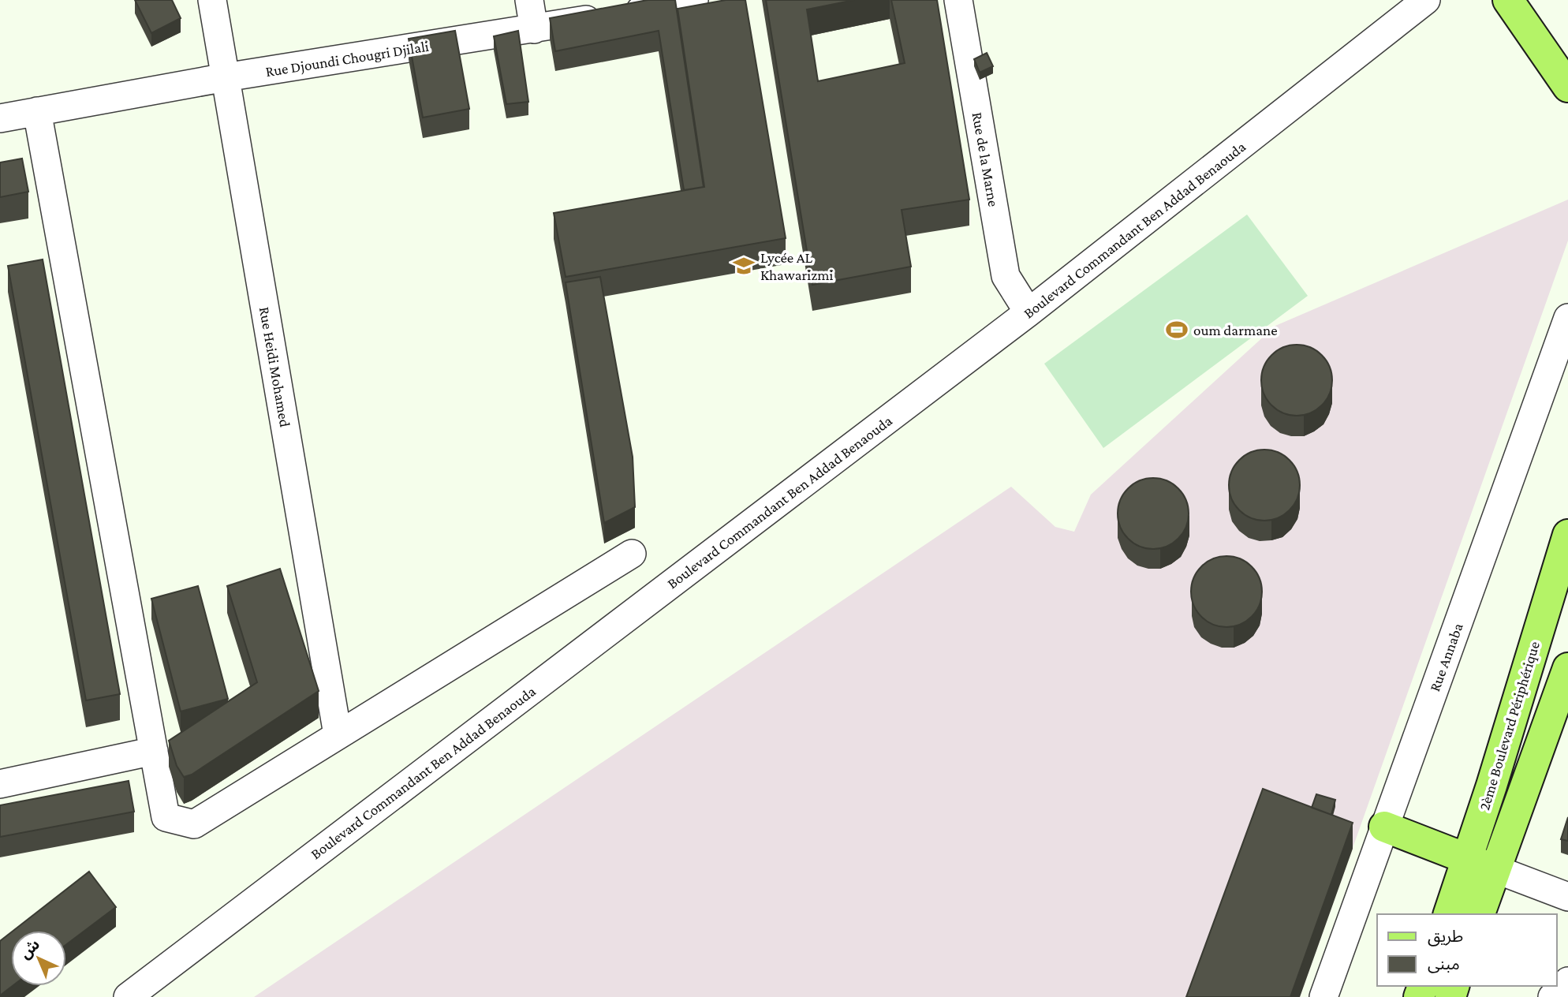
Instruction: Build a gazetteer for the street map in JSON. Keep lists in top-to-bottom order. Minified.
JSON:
{"streets":{"main road":["2ème Boulevard Périphérique"],"street":["Rue Djoundi Chougri Djilali","Rue de la Marne","Boulevard Commandant Ben Addad Benaouda","Rue Heidi Mohamed","Rue Annaba"]},"crossings":[["Rue Djoundi Chougri Djilali","Rue Heidi Mohamed"],["Rue de la Marne","Boulevard Commandant Ben Addad Benaouda"]],"places":{"school or university":["Lycée AL Khawarizmi"],"sports":["oum darmane"]},"legend":["طريق","مبنى"],"north":"top left"}
